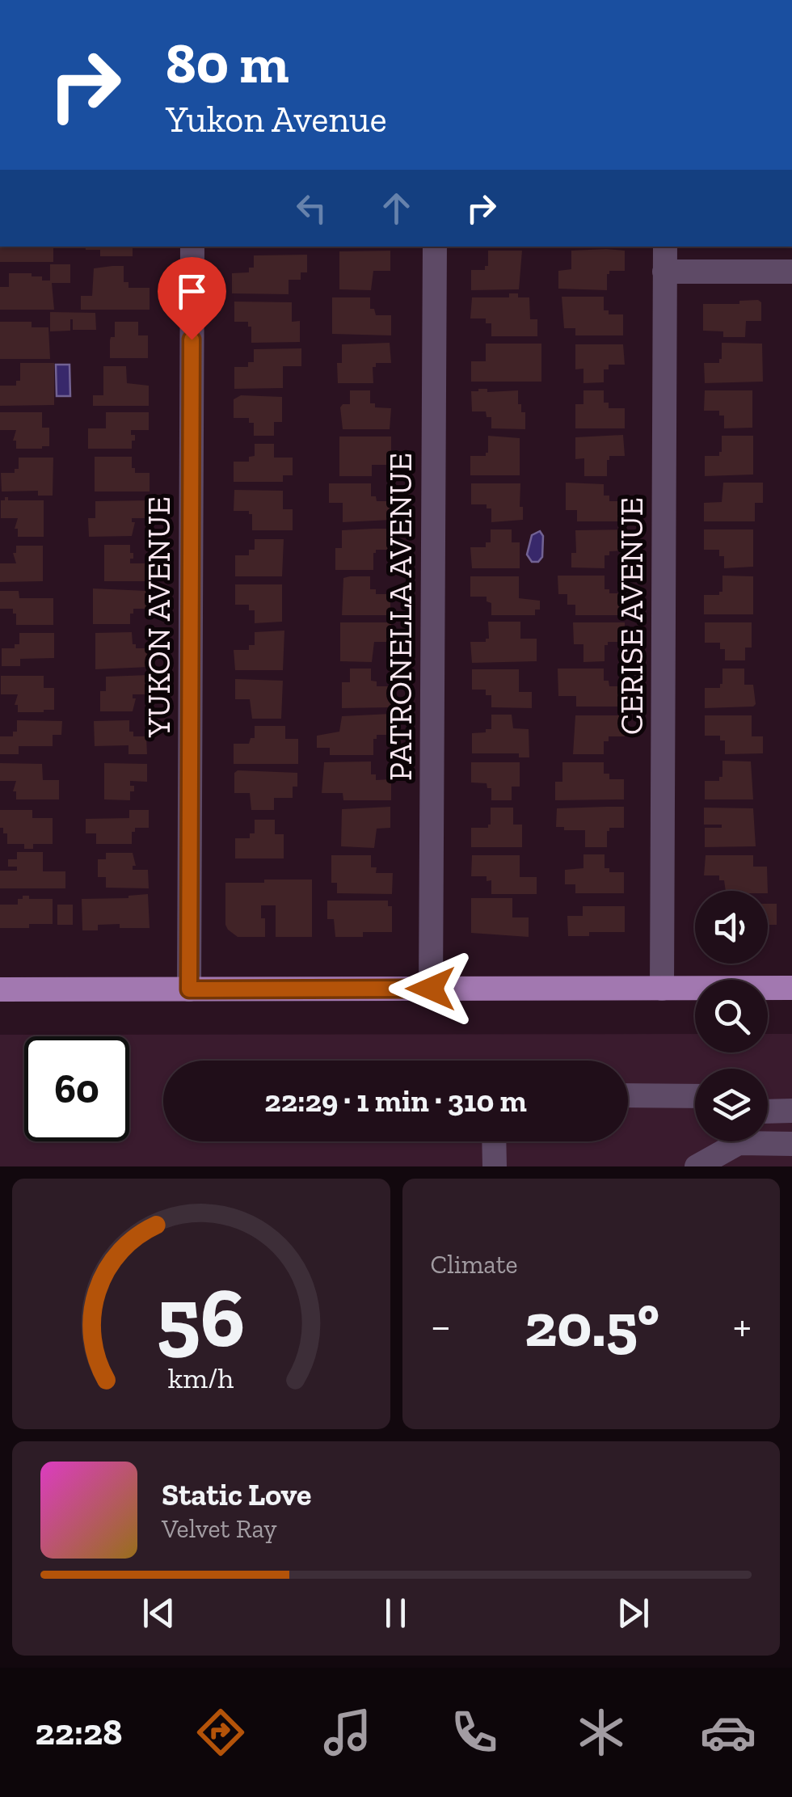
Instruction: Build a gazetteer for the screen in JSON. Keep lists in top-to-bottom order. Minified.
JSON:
{"streets":{"street":["CERISE AVENUE","YUKON AVENUE","PATRONELLA AVENUE"]},"page":{"turn":["80 m","Yukon Avenue"],"limit":"60","trip":"22:29 · 1 min · 310 m","tile":"Climate","heat":["−","20.5°","+"],"song":["Static Love","Velvet Ray"],"tabs":"22:28","gauge":["56","km/h"]}}
